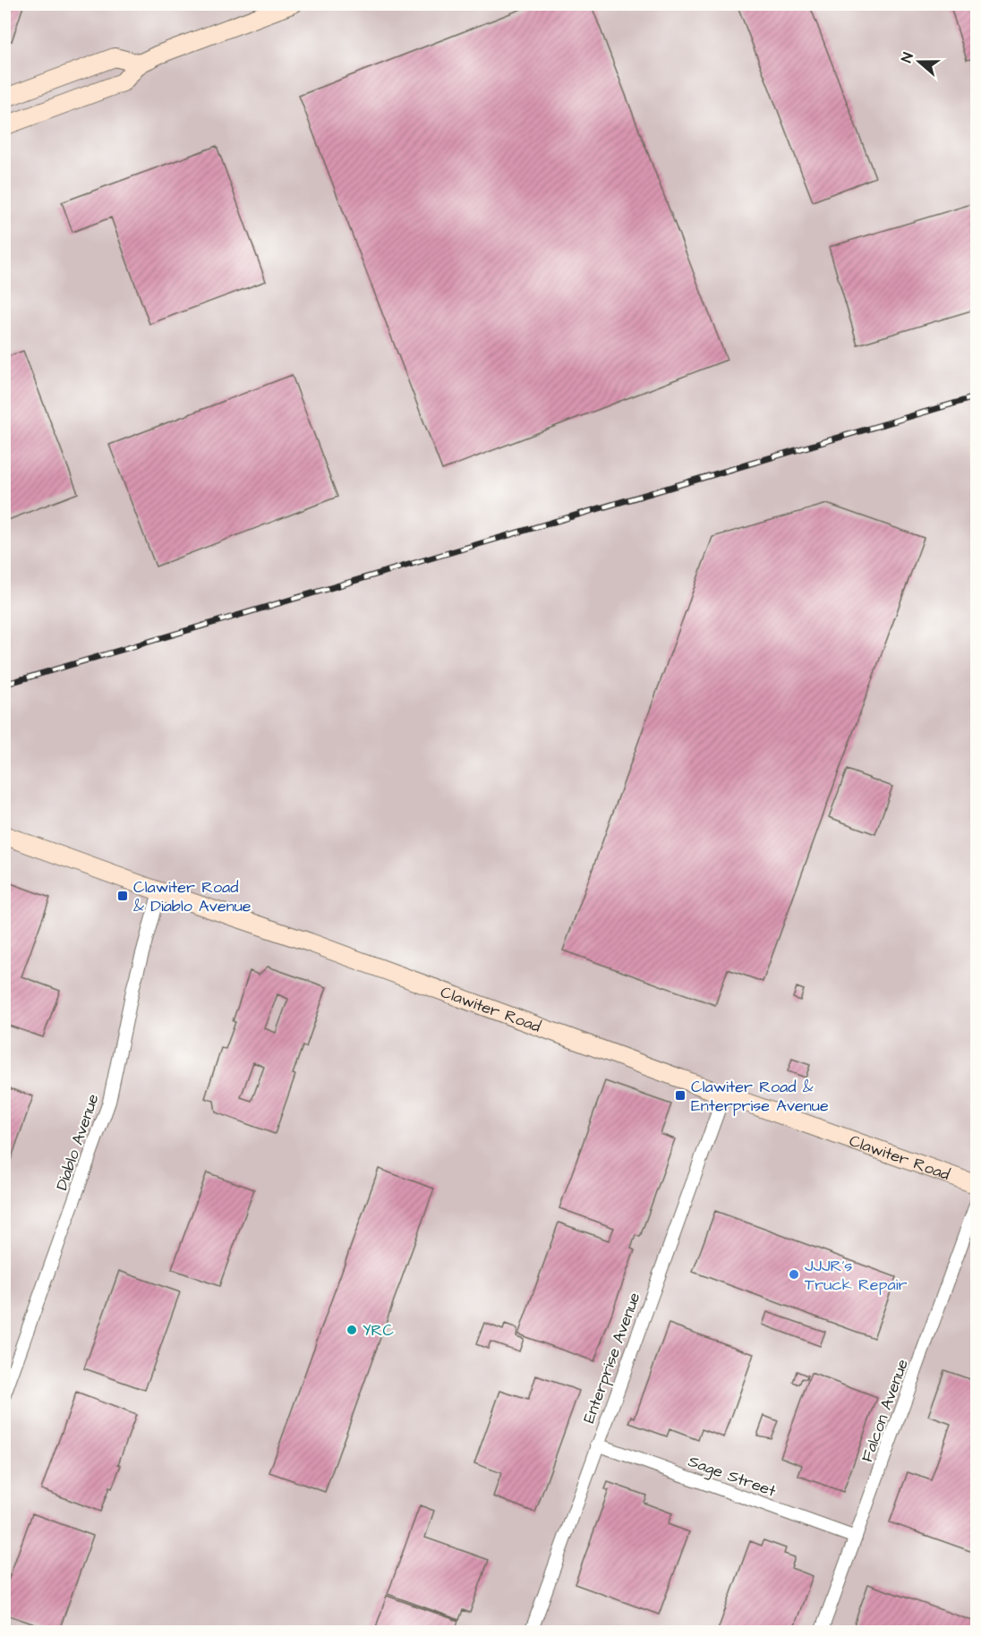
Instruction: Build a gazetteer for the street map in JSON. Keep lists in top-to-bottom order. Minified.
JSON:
{"streets":{"street":["Clawiter Road","Diablo Avenue","Enterprise Avenue","Falcon Avenue","Sage Street"]},"crossings":[["Clawiter Road","Diablo Avenue"],["Clawiter Road","Enterprise Avenue"],["Enterprise Avenue","Sage Street"],["Falcon Avenue","Sage Street"]],"places":{"transit":["Clawiter Road & Diablo Avenue","Clawiter Road & Enterprise Avenue"],"other":["JJJR's Truck Repair","YRC"]},"north":"left"}
